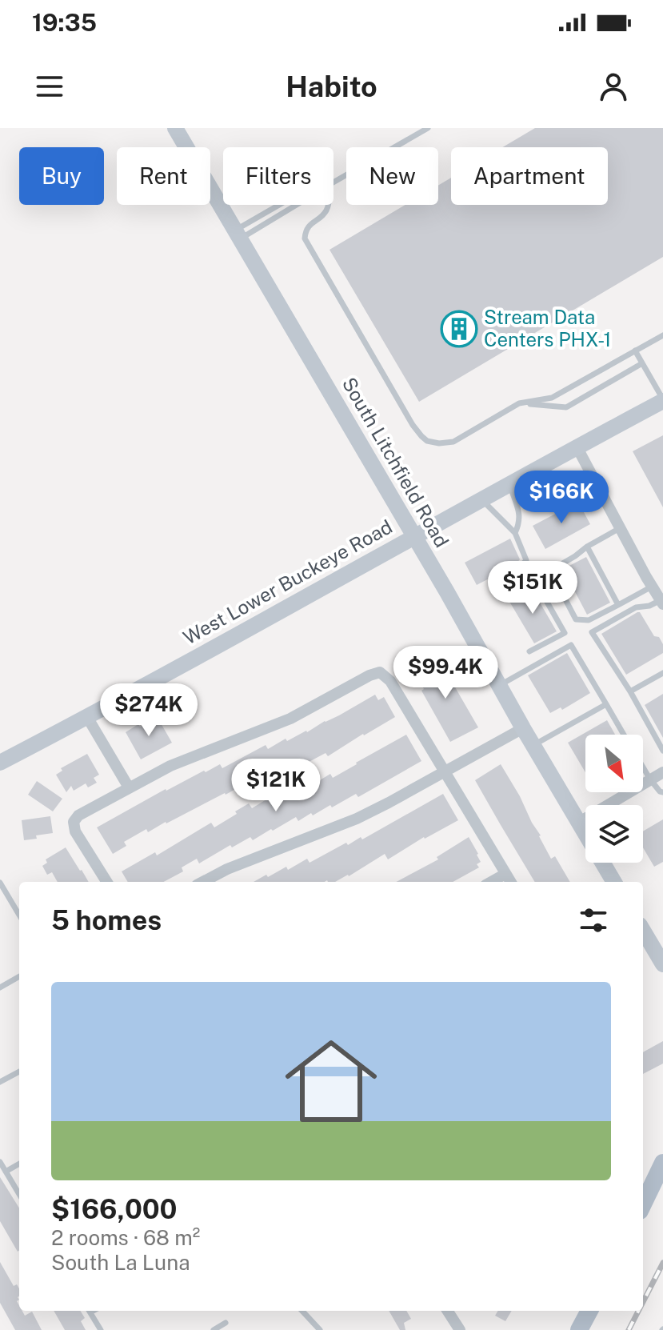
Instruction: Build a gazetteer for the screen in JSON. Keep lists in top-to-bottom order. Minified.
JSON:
{"streets":{"main road":["South Litchfield Road","West Lower Buckeye Road"]},"crossings":[["South Litchfield Road","West Lower Buckeye Road"]],"places":{"building":["Stream Data Centers PHX-1"]},"north":"bottom right","page":{"status":"19:35","header":"Habito","chip":["Buy","Rent","Filters","New","Apartment"],"price":["$166K","$151K","$99.4K","$274K","$121K"],"heading":"5 homes","list":[{"name":"$166,000","note":"2 rooms · 68 m² · South La Luna"}]}}
